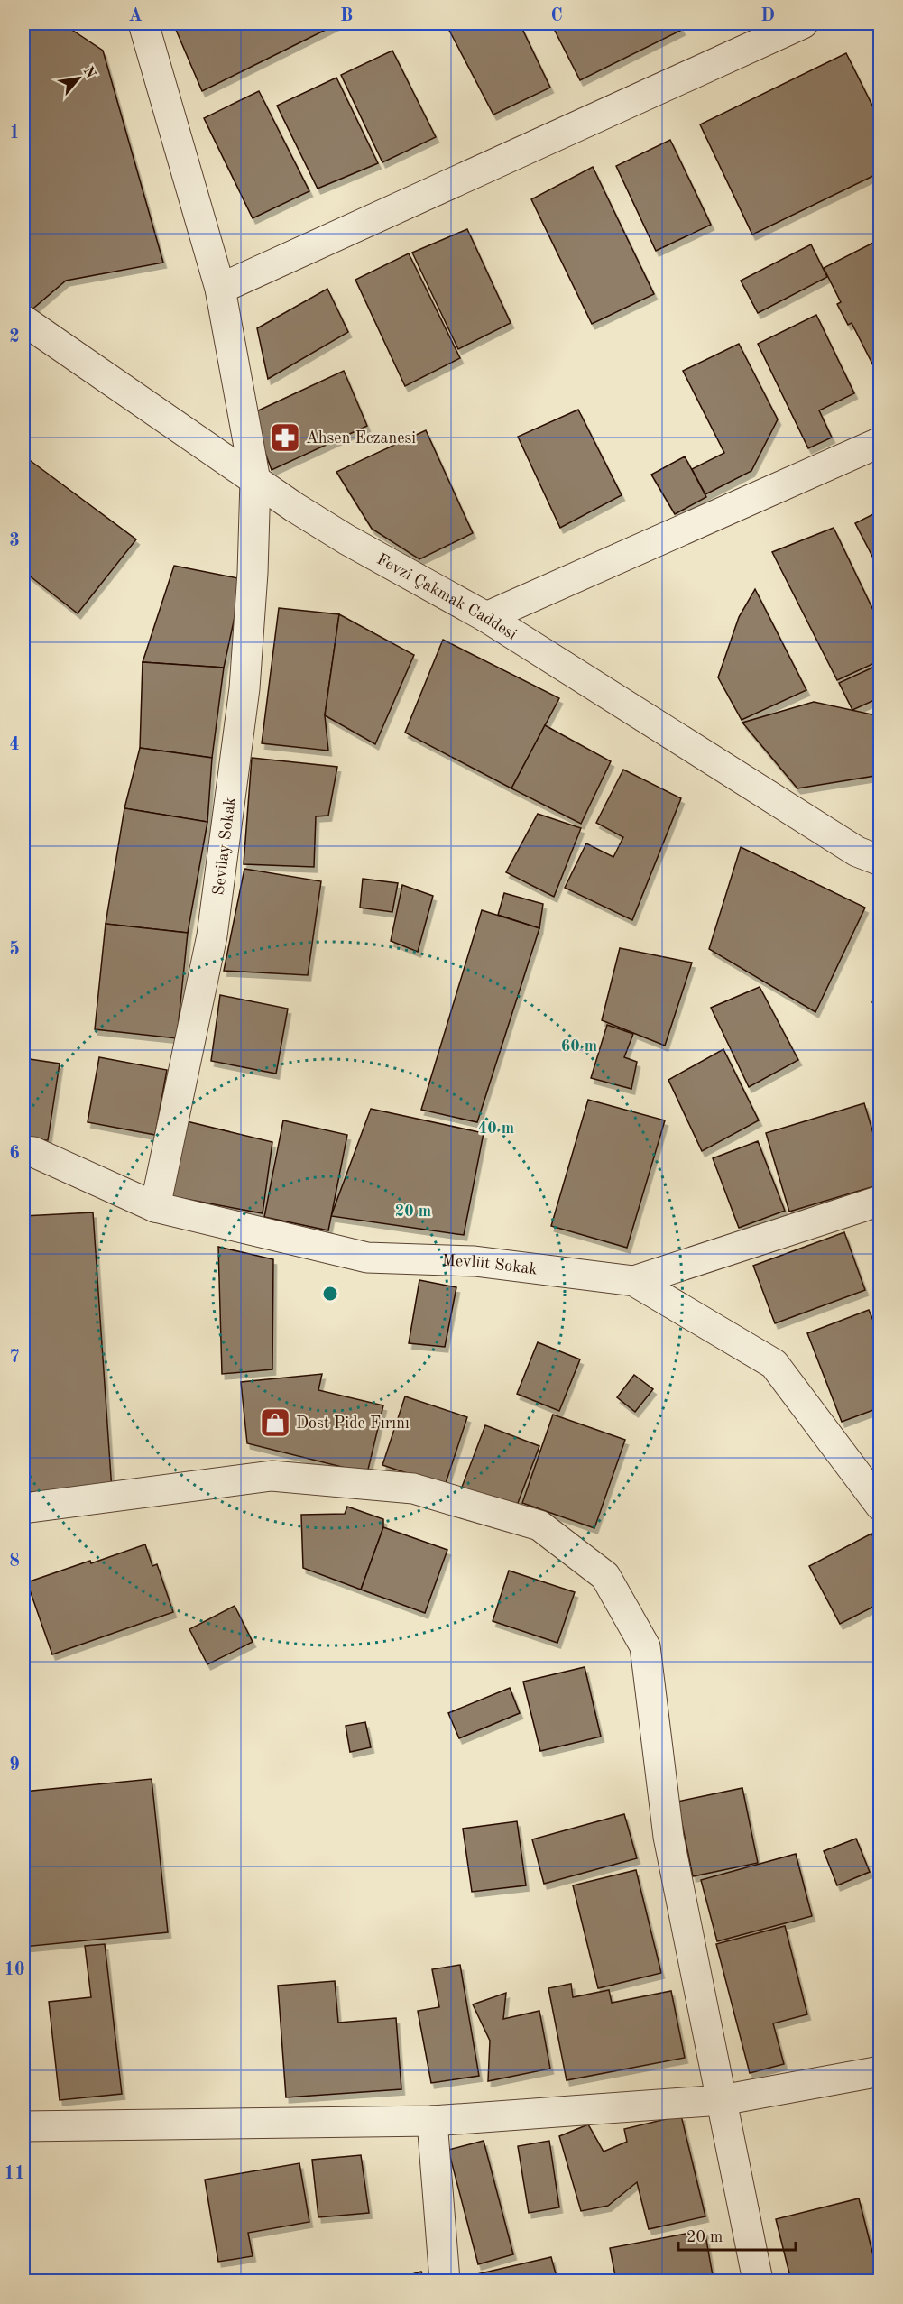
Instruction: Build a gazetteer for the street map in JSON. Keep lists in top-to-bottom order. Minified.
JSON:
{"streets":{"street":["Fevzi Çakmak Caddesi","Sevilay Sokak","Mevlüt Sokak"]},"crossings":[["Fevzi Çakmak Caddesi","Sevilay Sokak"],["Sevilay Sokak","Mevlüt Sokak"]],"places":{"pharmacy":["Ahsen Eczanesi"],"shop":["Dost Pide Fırını"]},"scale_bar":"20 m","north":"top right","grid":{"columns":["A","B","C","D"],"rows":["1","2","3","4","5","6","7","8","9","10","11"]},"rings":["60 m","40 m","20 m"]}
